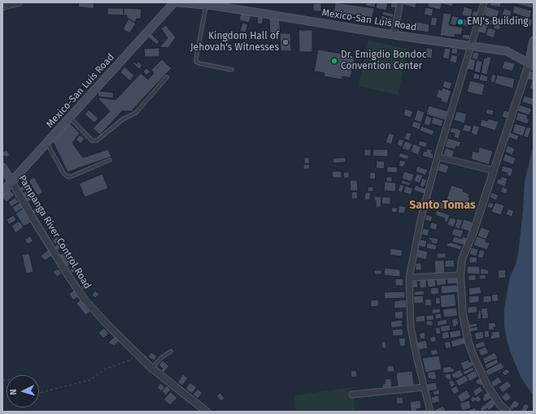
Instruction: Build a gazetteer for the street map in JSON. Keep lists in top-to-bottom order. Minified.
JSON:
{"streets":{"main road":["Mexico-San Luis Road","Pampanga River Control Road"]},"crossings":[["Mexico-San Luis Road","Pampanga River Control Road"]],"districts":["Santo Tomas"],"places":["EMJ's Building","Kingdom Hall of Jehovah's Witnesses","Dr. Emigdio Bondoc Convention Center"],"north":"left"}
